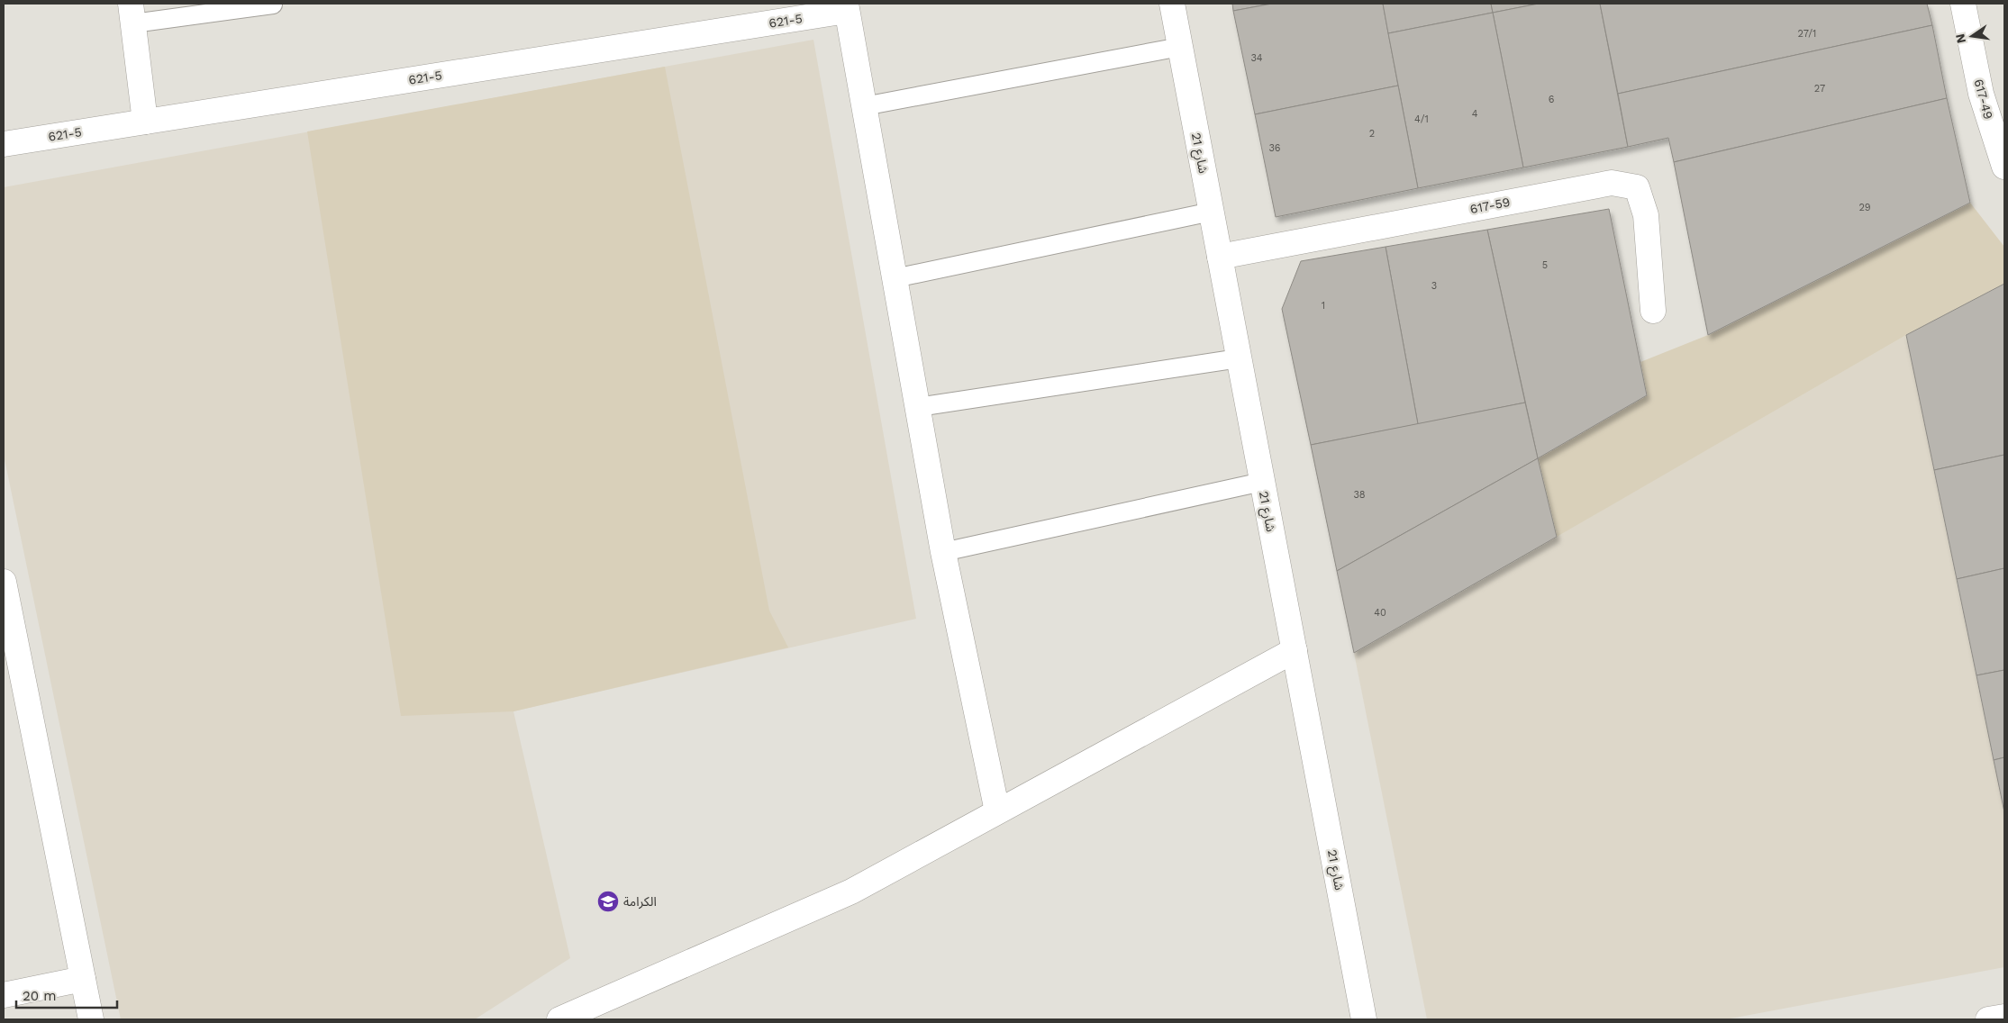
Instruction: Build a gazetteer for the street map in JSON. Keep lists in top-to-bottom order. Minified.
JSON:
{"streets":{"street":["621-5","617-49","شارع 21","617-59"]},"crossings":[["شارع 21","617-59"]],"places":{"school or university":["الكرامة"]},"house_numbers":["27/1","34","27","6","4","4/1","2","36","29","5","3","1","38","40"],"scale_bar":"20 m","north":"left"}
